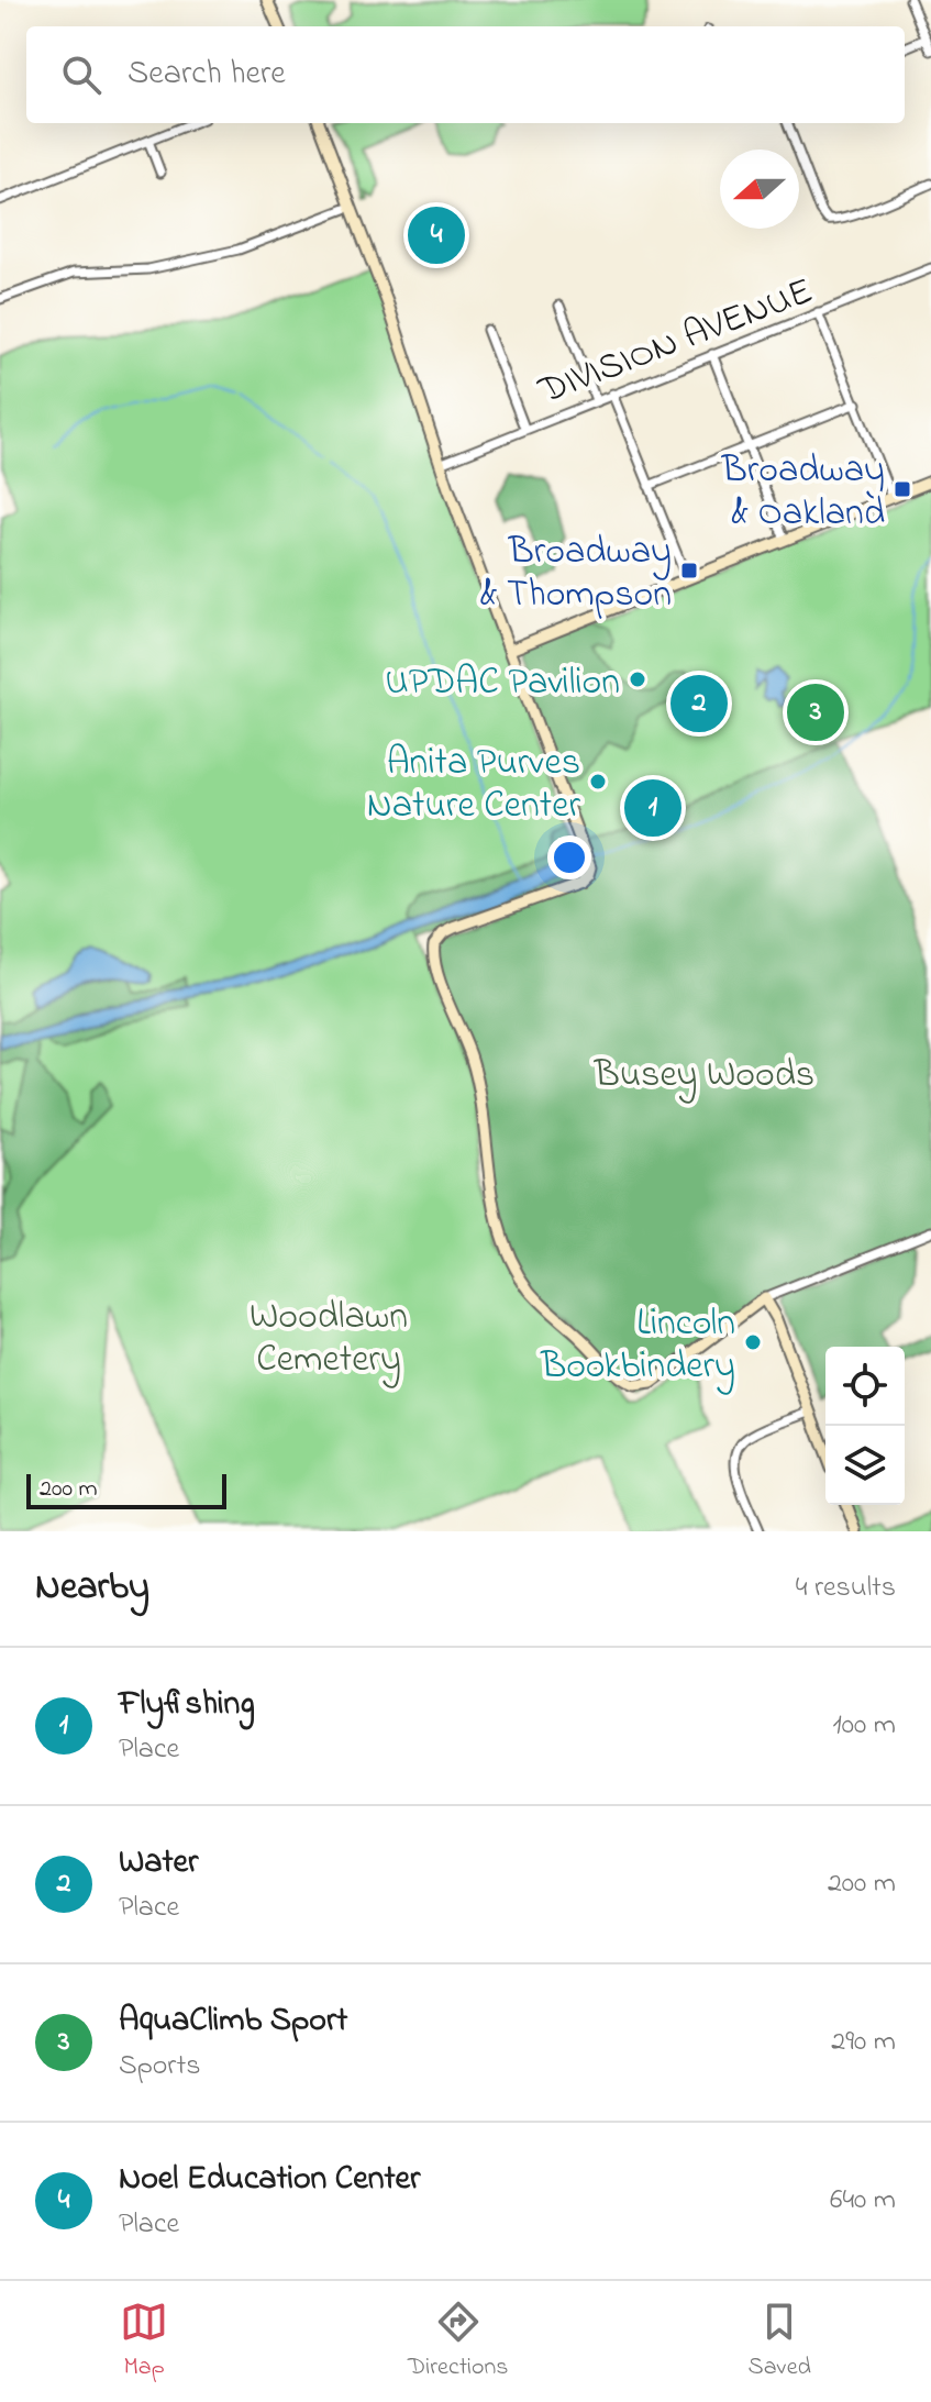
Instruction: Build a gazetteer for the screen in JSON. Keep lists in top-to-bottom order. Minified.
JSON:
{"streets":{"street":["DIVISION AVENUE"]},"parks":["Busey Woods","Woodlawn Cemetery"],"places":{"transit":["Broadway & Oakland","Broadway & Thompson"],"other":["UPDAC Pavilion","Anita Purves Nature Center","Lincoln Bookbindery"]},"scale_bar":"200 m","north":"left","page":{"search":"Search here","pins":["4","2","3","1"],"scale":"200 m","heading":["Nearby","4 results"],"list":[{"mark":"1","name":"Flyfishing","note":"Place","value":"100 m"},{"mark":"2","name":"Water","note":"Place","value":"200 m"},{"mark":"3","name":"AquaClimb Sport","note":"Sports","value":"290 m"},{"mark":"4","name":"Noel Education Center","note":"Place","value":"640 m"}],"nav":["Map","Directions","Saved"]}}
